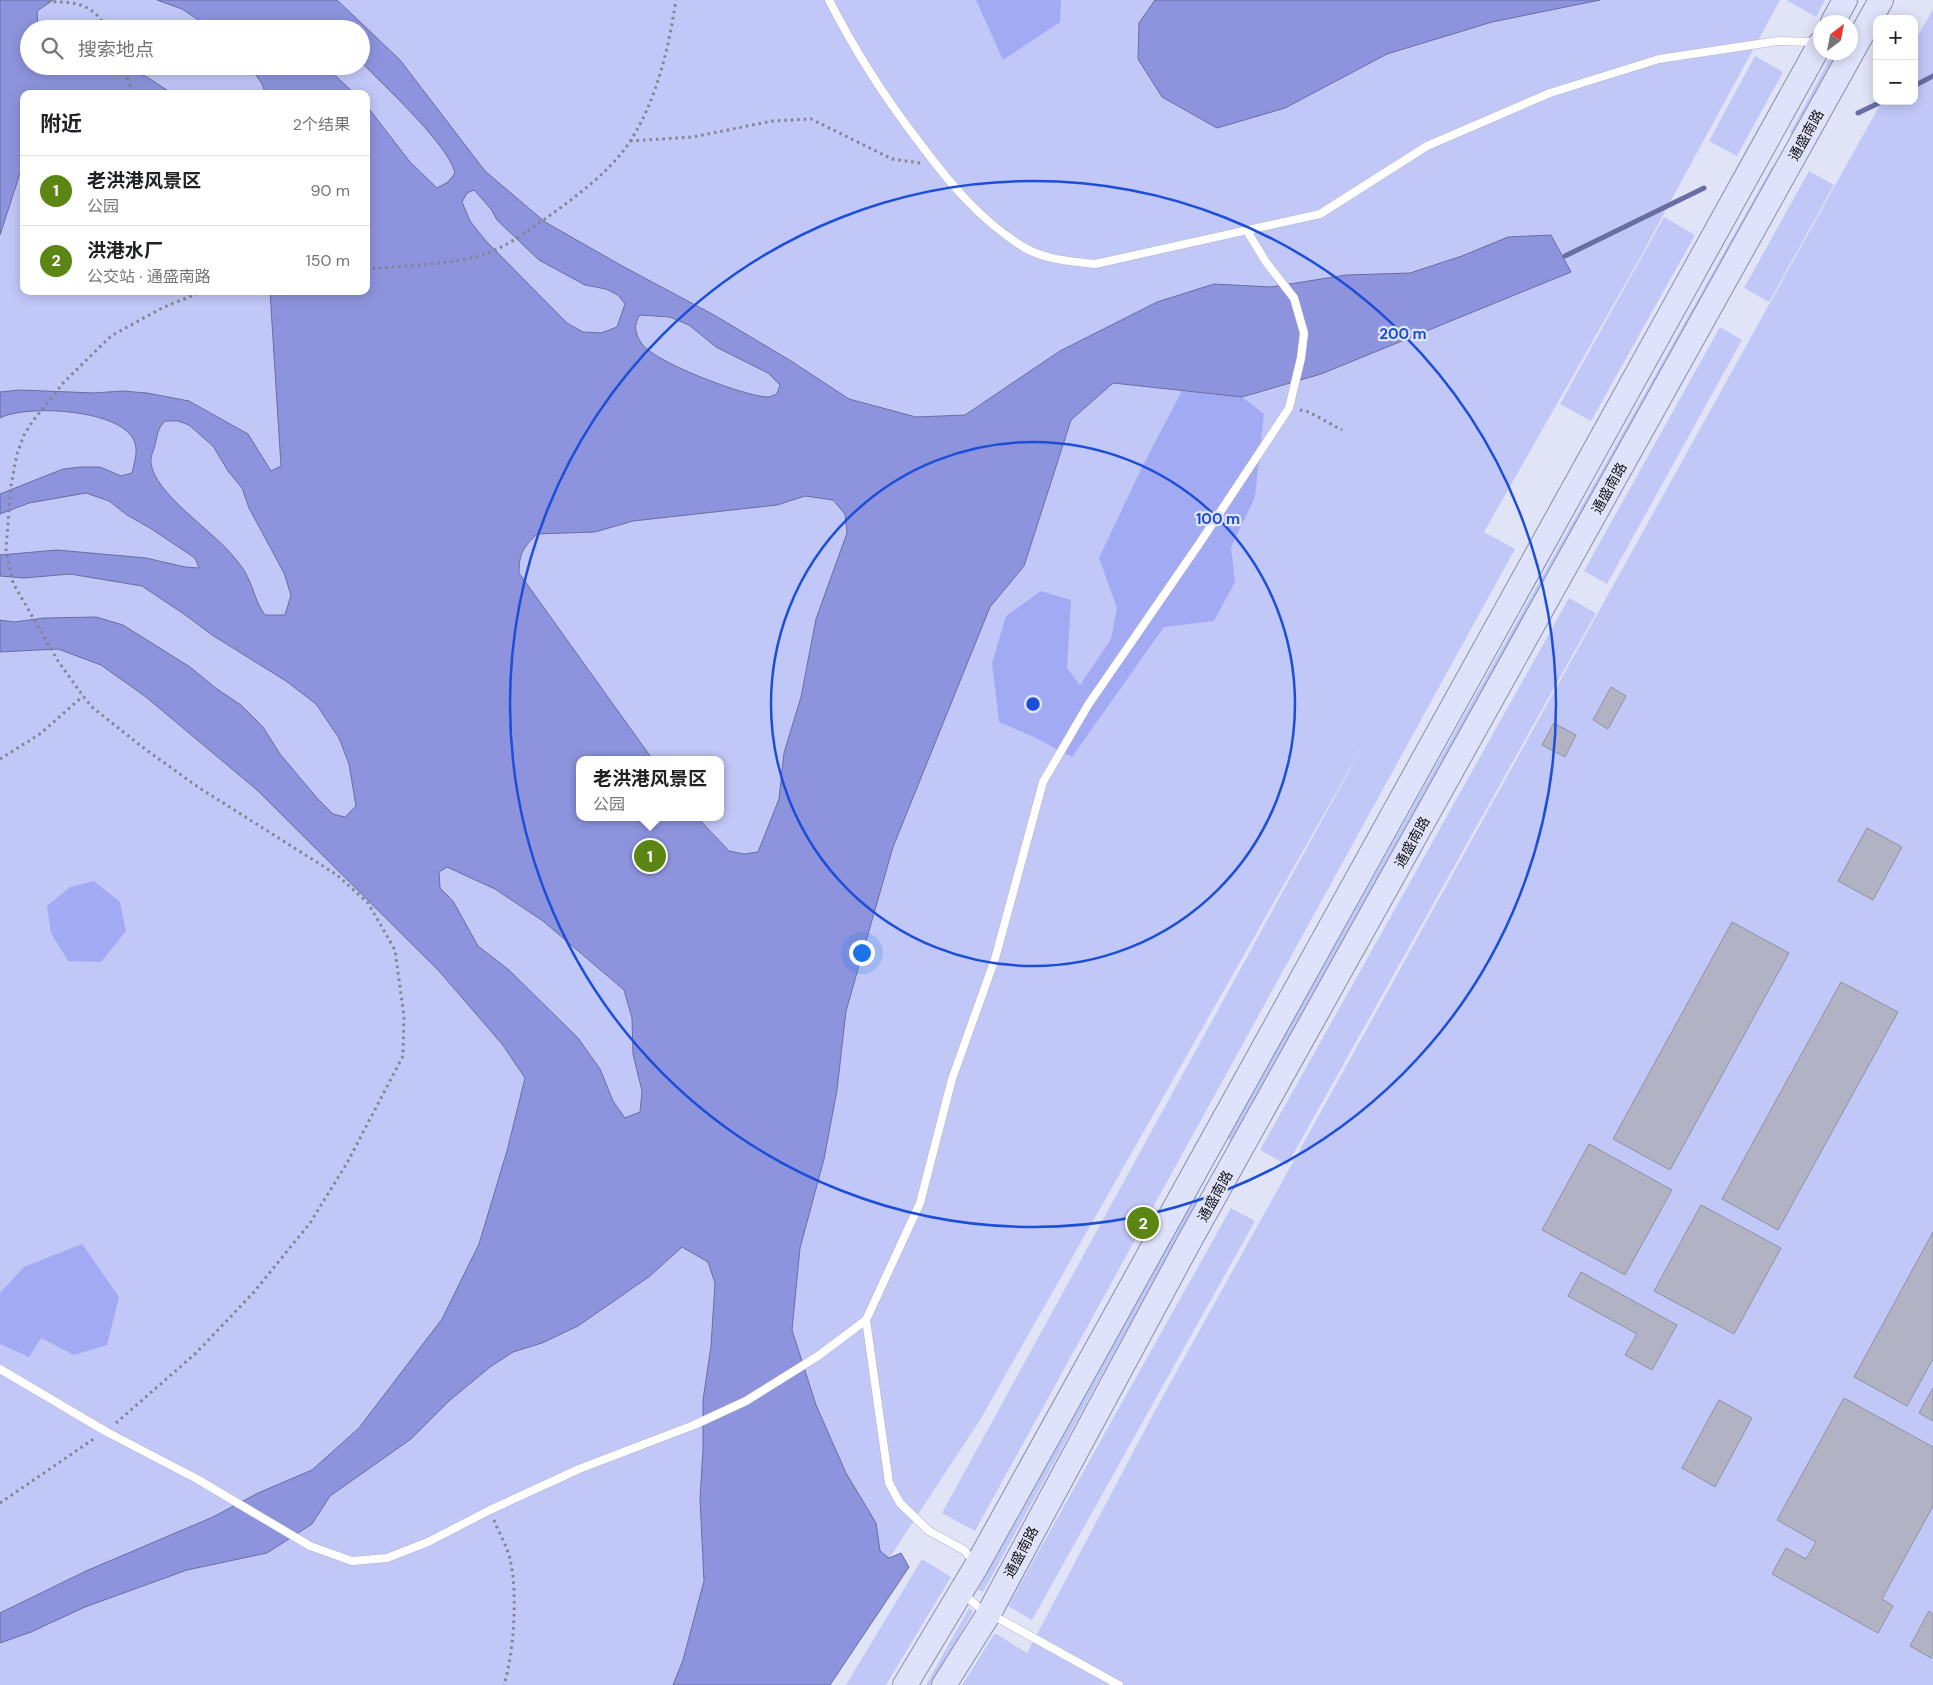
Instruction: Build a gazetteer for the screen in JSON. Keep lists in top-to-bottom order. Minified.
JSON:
{"streets":{"main road":["通盛南路"]},"north":"top right","page":{"map_buttons":["+","−"],"search":"搜索地点","heading":["附近","2个结果"],"list":[{"mark":"1","name":"老洪港风景区","note":"公园","value":"90 m"},{"mark":"2","name":"洪港水厂","note":"公交站 · 通盛南路","value":"150 m"}],"popup":["老洪港风景区","公园"],"pins":["1","2"]},"rings":["200 m","100 m"]}
